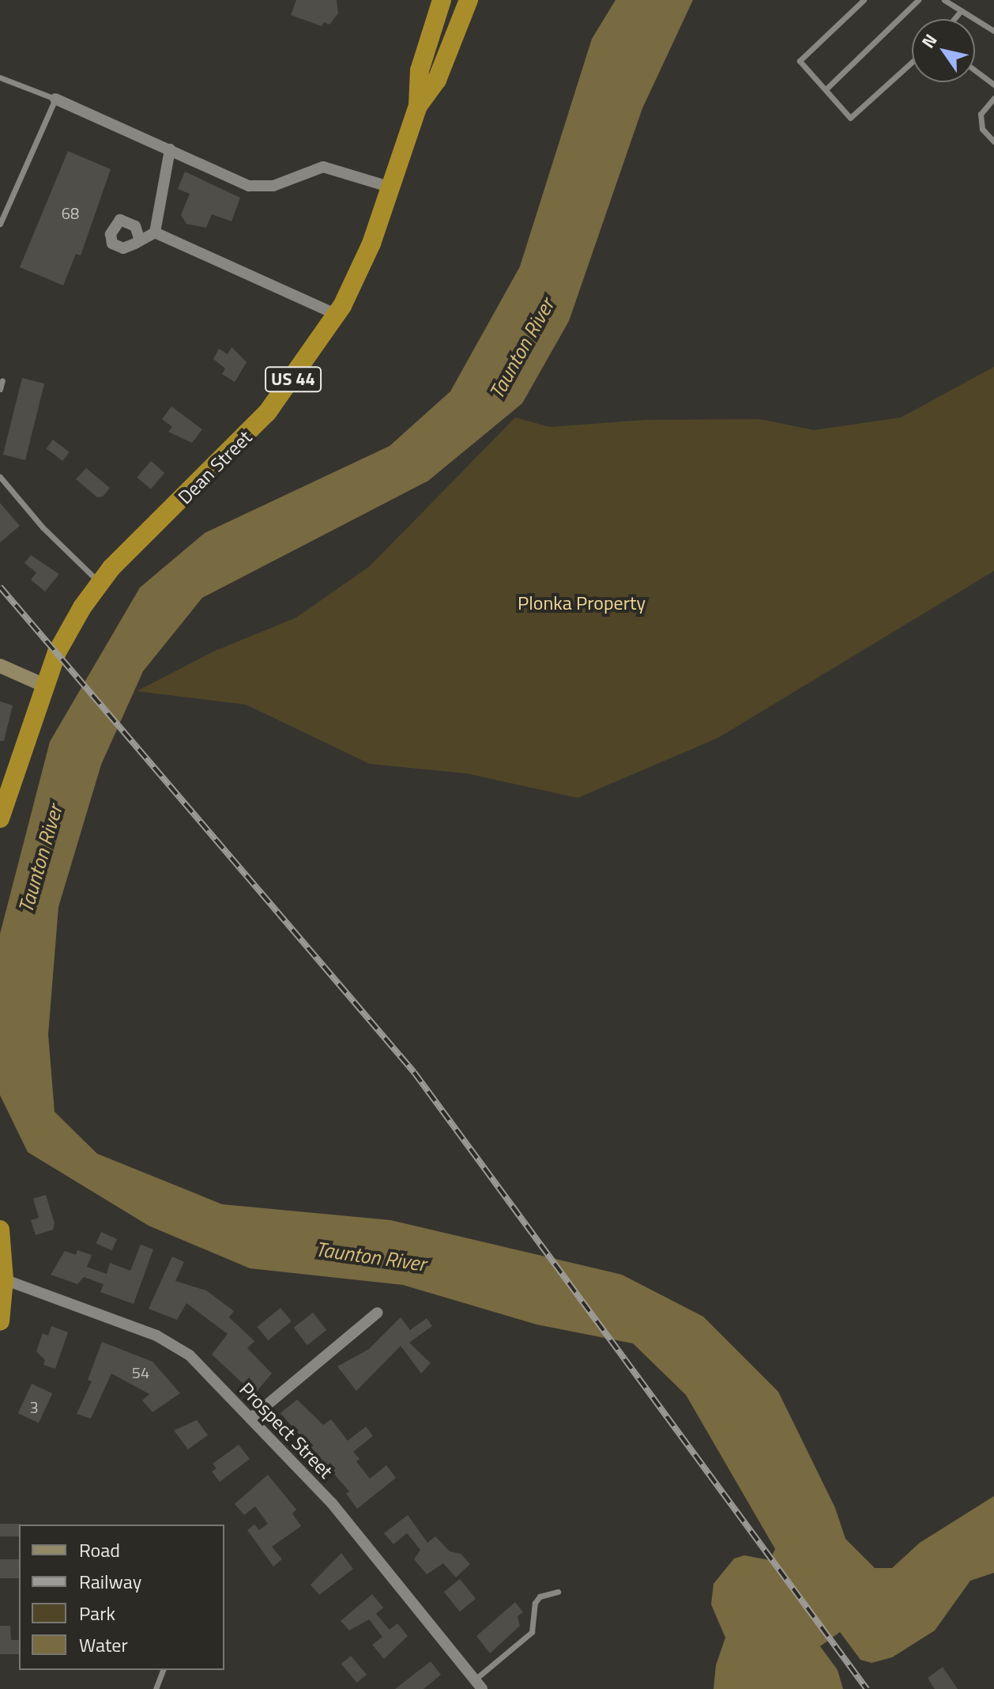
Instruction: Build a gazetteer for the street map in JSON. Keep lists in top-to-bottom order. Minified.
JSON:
{"streets":{"highway":["US 44","Dean Street"],"street":["Prospect Street"]},"water":["Taunton River"],"parks":["Plonka Property"],"house_numbers":["68","54","3"],"legend":["Road","Railway","Park","Water"],"north":"top left"}
